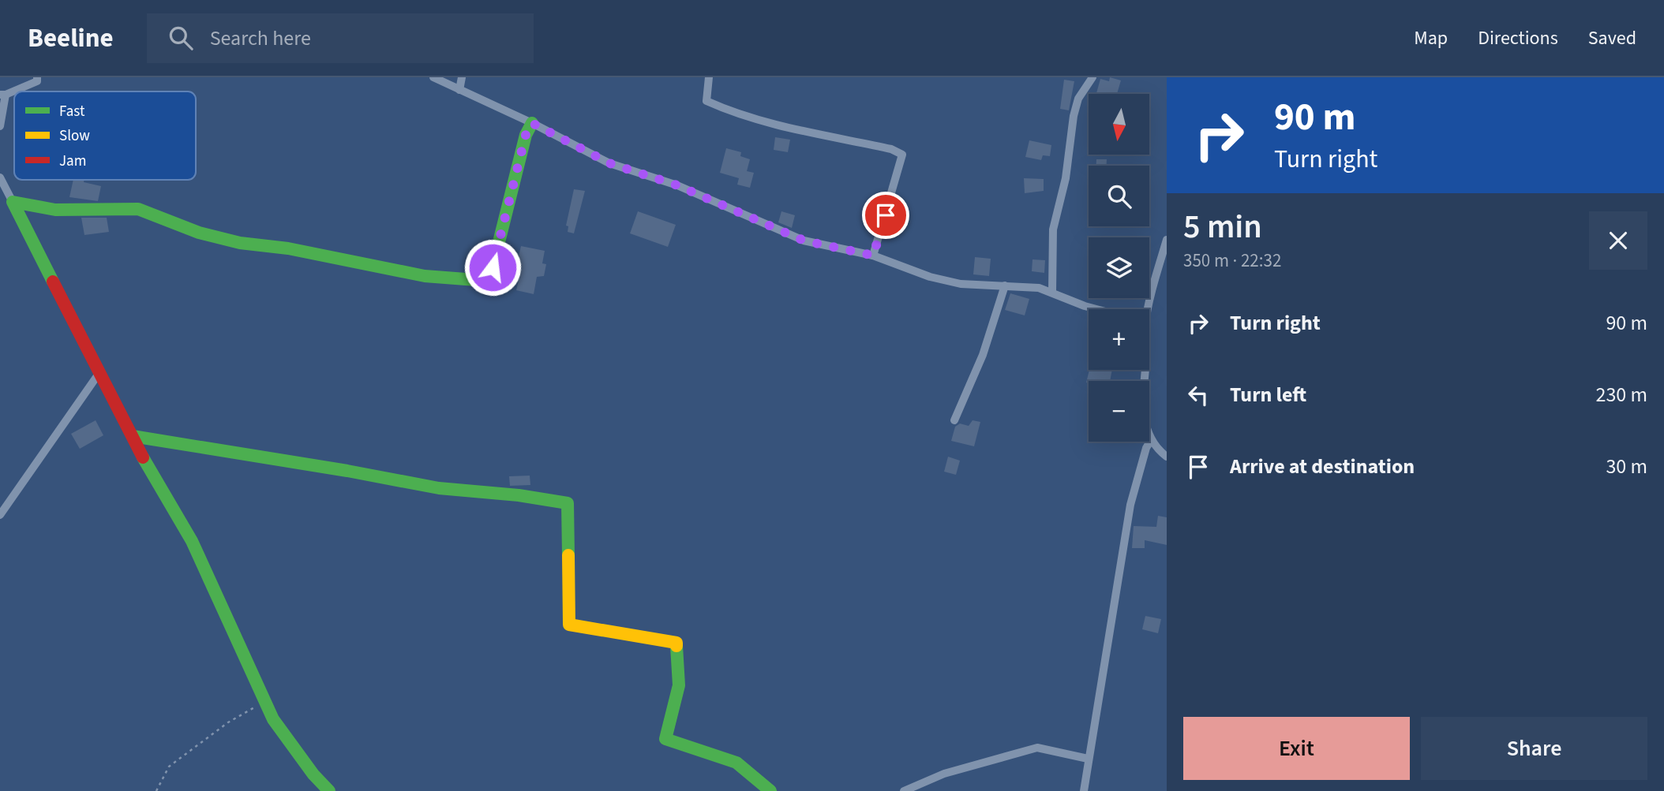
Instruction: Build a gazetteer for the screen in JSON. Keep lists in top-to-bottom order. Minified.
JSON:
{"legend":["Fast","Slow","Jam"],"north":"bottom","page":{"header":"Beeline","search":"Search here","nav":["Map","Directions","Saved"],"turn":["90 m","Turn right"],"map_buttons":["+","−"],"heading":["5 min","350 m · 22:32"],"list":[{"name":"Turn right","value":"90 m"},{"name":"Turn left","value":"230 m"},{"name":"Arrive at destination","value":"30 m"}],"buttons":["Exit","Share"]}}
